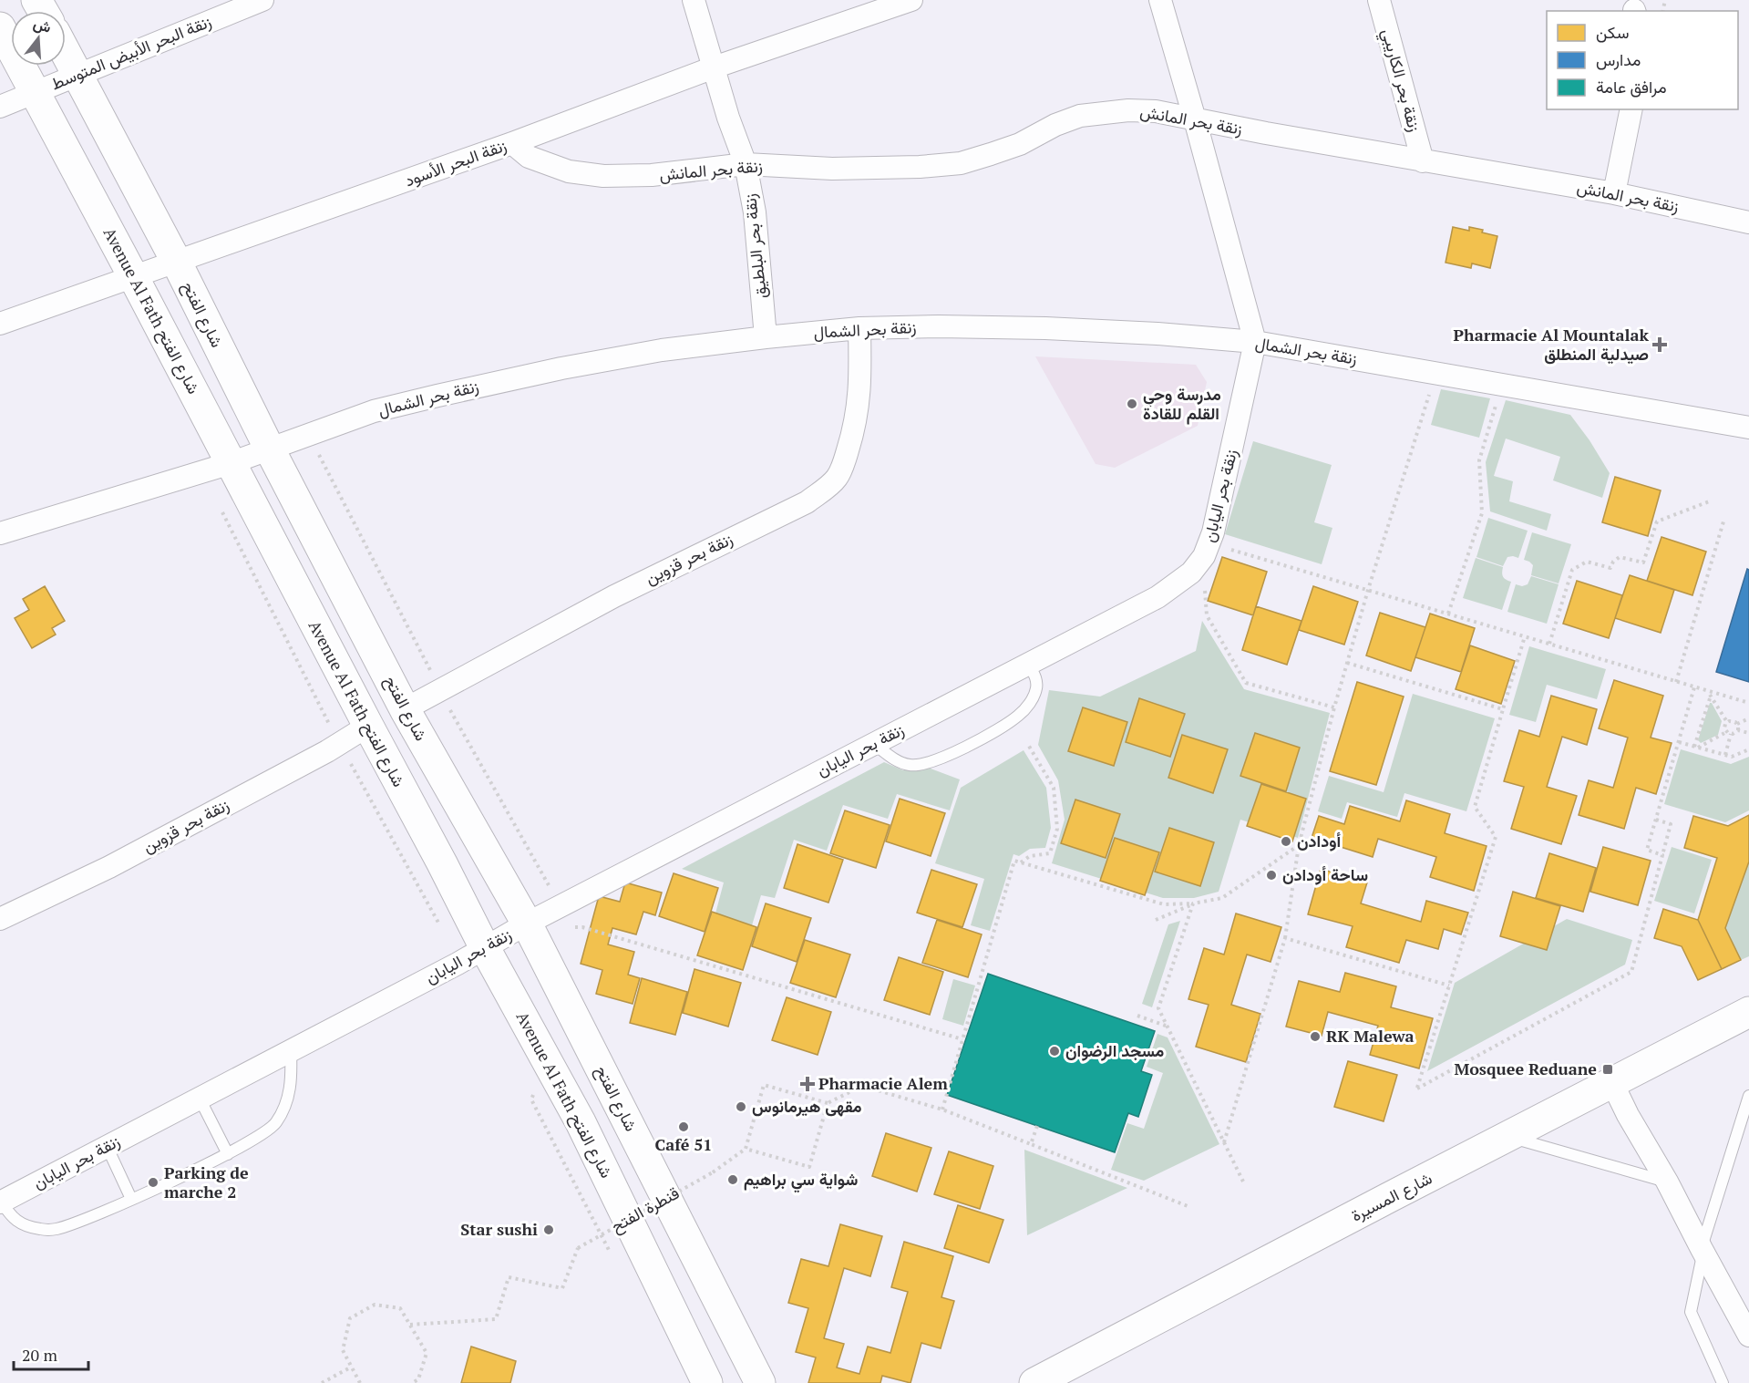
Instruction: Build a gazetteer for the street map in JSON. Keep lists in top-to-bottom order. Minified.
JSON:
{"streets":{"street":["زنقة البحر الأبيض المتوسط","زنقة بحر الكاريبي","زنقة بحر المانش","زنقة البحر الأسود","زنقة بحر البلطيق","Avenue Al Fath شارع الفتح","شارع الفتح","زنقة بحر الشمال","زنقة بحر اليابان","زنقة بحر قزوين","شارع المسيرة"],"path":["قنطرة الفتح"]},"crossings":[["زنقة البحر الأبيض المتوسط","Avenue Al Fath شارع الفتح"],["زنقة البحر الأبيض المتوسط","شارع الفتح"],["زنقة بحر الكاريبي","زنقة بحر المانش"],["زنقة بحر المانش","زنقة البحر الأسود"],["زنقة بحر المانش","زنقة بحر البلطيق"],["زنقة بحر المانش","زنقة بحر اليابان"],["زنقة البحر الأسود","زنقة بحر البلطيق"],["زنقة البحر الأسود","Avenue Al Fath شارع الفتح"],["زنقة البحر الأسود","شارع الفتح"],["زنقة بحر البلطيق","زنقة بحر الشمال"],["Avenue Al Fath شارع الفتح","زنقة بحر الشمال"],["Avenue Al Fath شارع الفتح","زنقة بحر اليابان"],["Avenue Al Fath شارع الفتح","زنقة بحر قزوين"],["شارع الفتح","زنقة بحر الشمال"],["شارع الفتح","زنقة بحر اليابان"],["شارع الفتح","زنقة بحر قزوين"],["زنقة بحر الشمال","زنقة بحر اليابان"],["زنقة بحر الشمال","زنقة بحر قزوين"]],"places":{"health":["Pharmacie Al Mountalak صيدلية المنطلق","Pharmacie Alem"],"other":["مدرسة وحي القلم للقادة","أودادن","ساحة أودادن","RK Malewa","مسجد الرضوان","مقهى هيرمانوس","Café 51","شواية سي براهيم","Parking de marche 2","Star sushi"],"transit":["Mosquee Reduane"]},"legend":["سكن","مدارس","مرافق عامة"],"scale_bar":"20 m","north":"top"}
